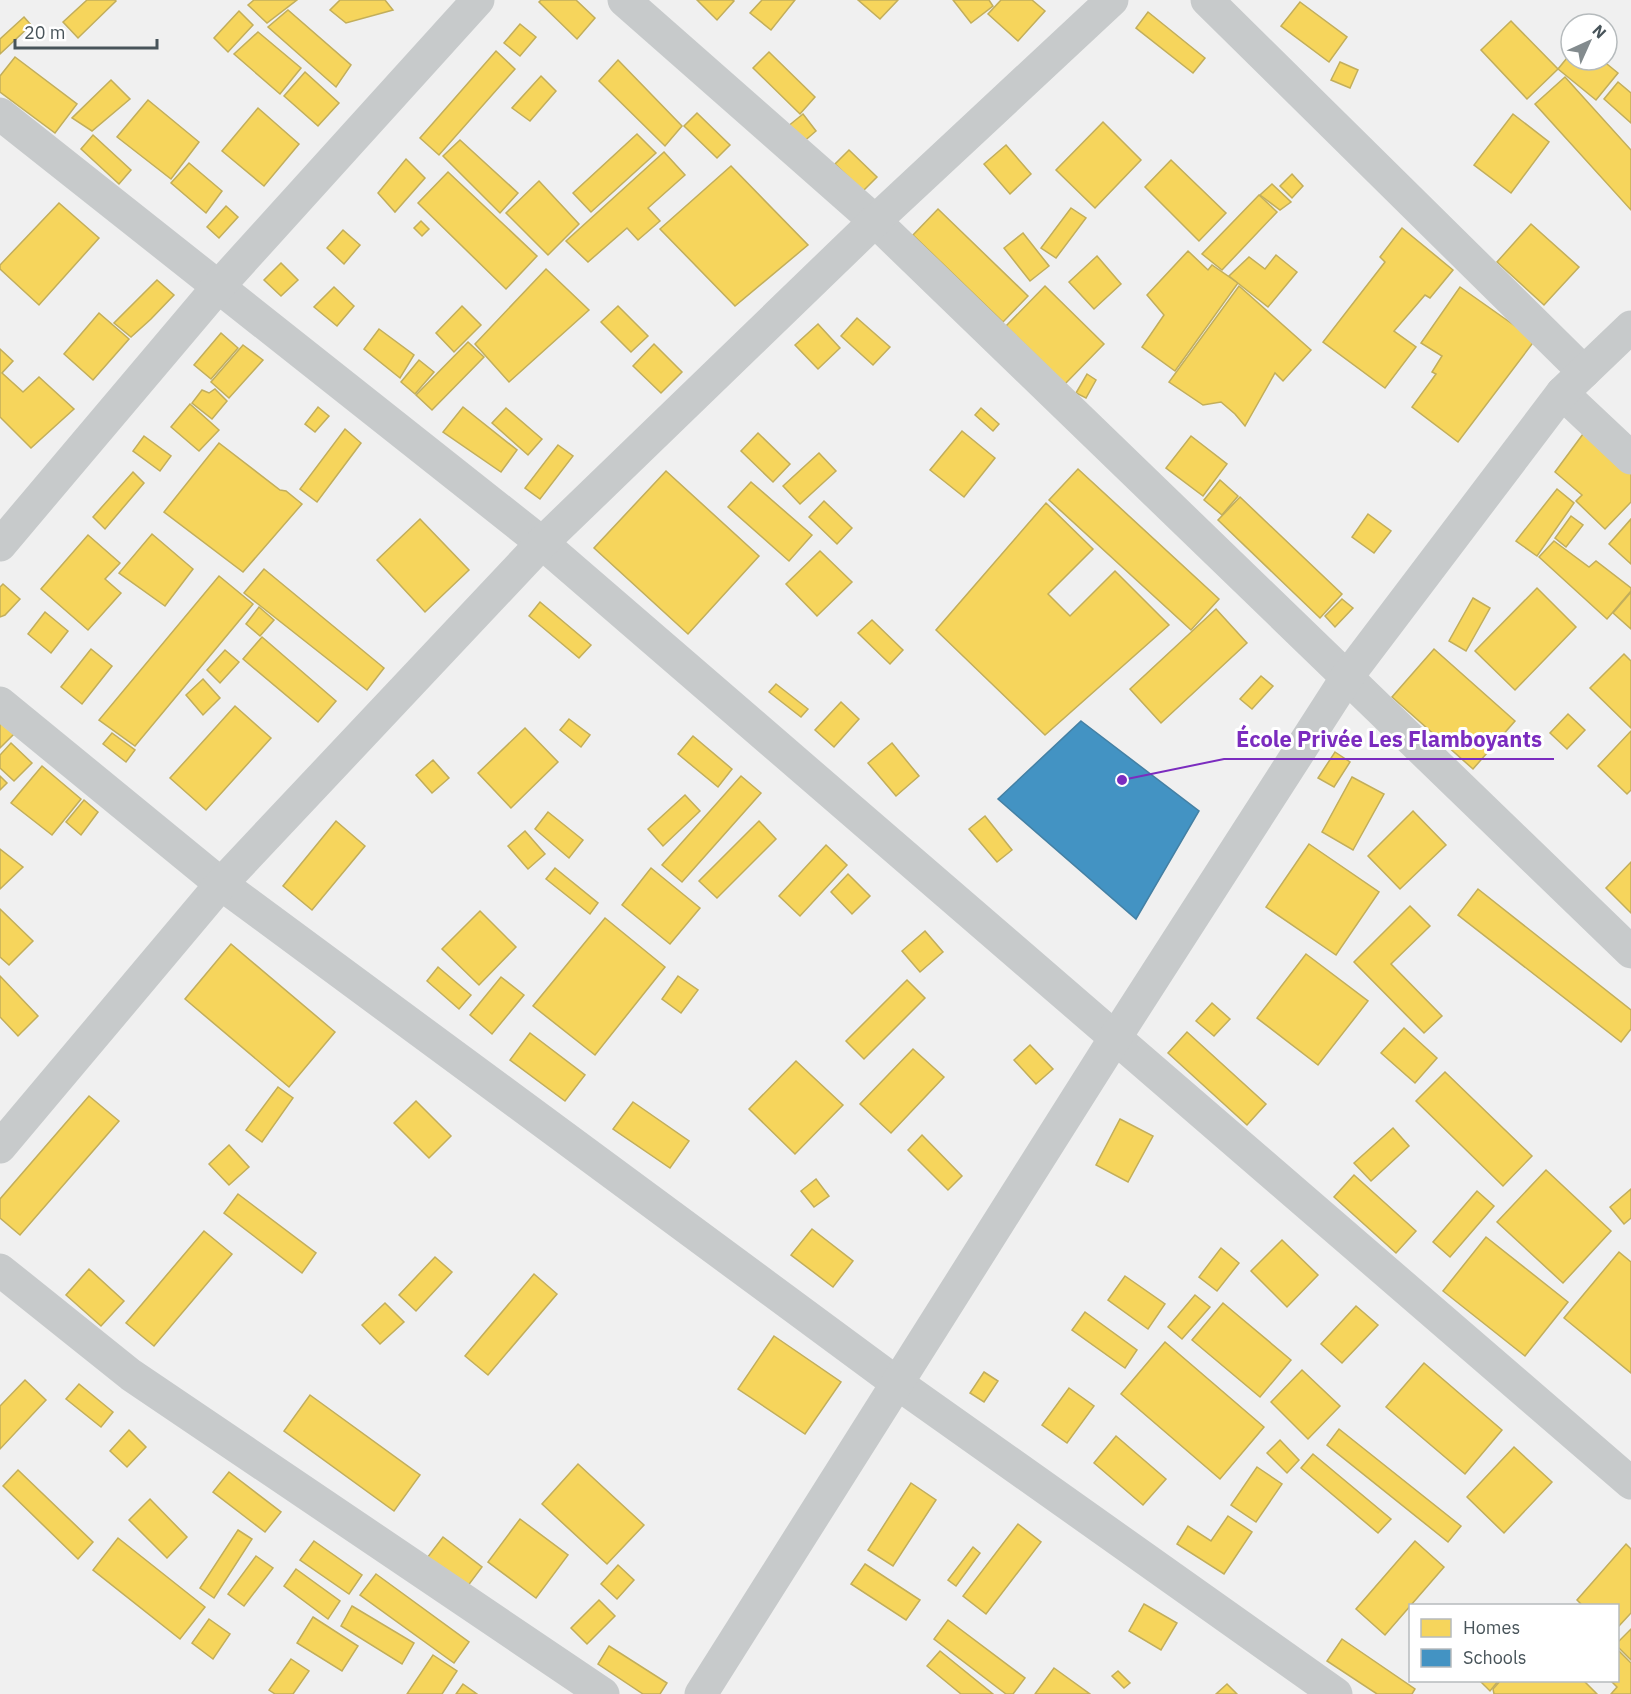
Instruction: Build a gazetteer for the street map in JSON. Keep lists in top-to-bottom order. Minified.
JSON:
{"places":["École Privée Les Flamboyants"],"legend":["Homes","Schools"],"scale_bar":"20 m","north":"top right"}
